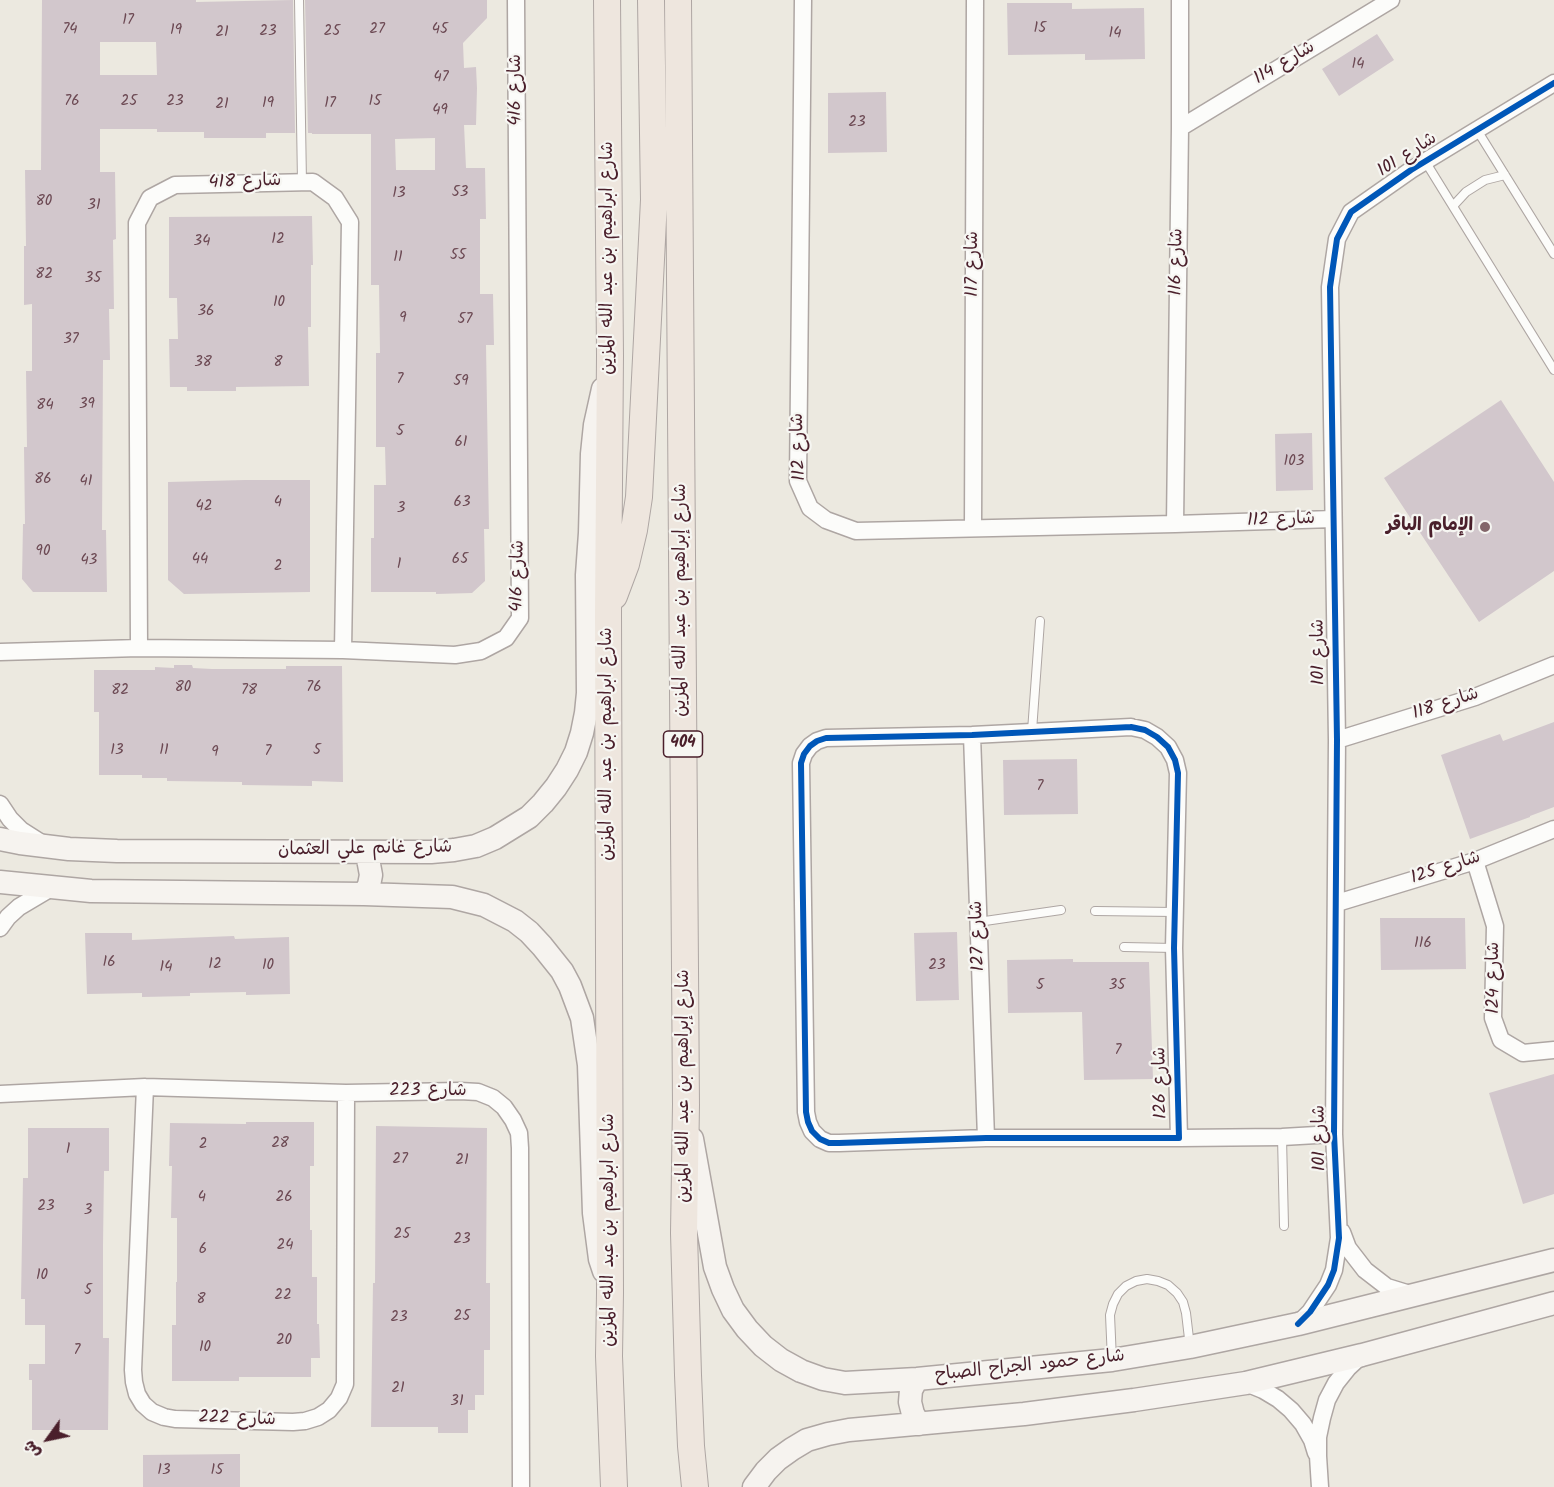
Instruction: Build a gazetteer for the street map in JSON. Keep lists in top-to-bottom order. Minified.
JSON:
{"streets":{"main road":["شارع ابراهيم بن عبد الله المزين","شارع إبراهيم بن عبد الله المزين","404"],"street":["شارع 114","شارع 416","شارع 101","شارع 418","شارع 116","شارع 117","شارع 112","شارع 118","شارع غانم علي العثمان","شارع 125","شارع 127","شارع 124","شارع 126","شارع 223","شارع حمود الجراح الصباح","شارع 222"]},"crossings":[["شارع 114","شارع 116"],["شارع 416","شارع 418"],["شارع 101","شارع 112"],["شارع 101","شارع 118"],["شارع 101","شارع 125"],["شارع 101","شارع 126"],["شارع 101","شارع حمود الجراح الصباح"],["شارع ابراهيم بن عبد الله المزين","شارع غانم علي العثمان"],["شارع 116","شارع 112"],["شارع 117","شارع 112"],["شارع إبراهيم بن عبد الله المزين","شارع حمود الجراح الصباح"],["شارع 125","شارع 124"],["شارع 127","شارع 126"],["شارع 223","شارع 222"]],"places":["الإمام الباقر"],"house_numbers":["17","15","74","27","45","19","23","25","21","14","14","47","76","25","23","15","19","17","21","49","23","53","13","80","31","12","34","55","11","82","35","10","36","9","57","37","38","8","7","59","39","84","5","61","103","86","41","4","63","42","3","90","44","65","43","1","2","80","76","82","78","13","11","5","7","9","7","116","16","12","10","23","14","5","35","7","28","2","1","27","21","4","26","23","3","25","23","24","6","10","5","22","8","25","23","20","10","7","21","31","13","15"],"north":"bottom left"}
